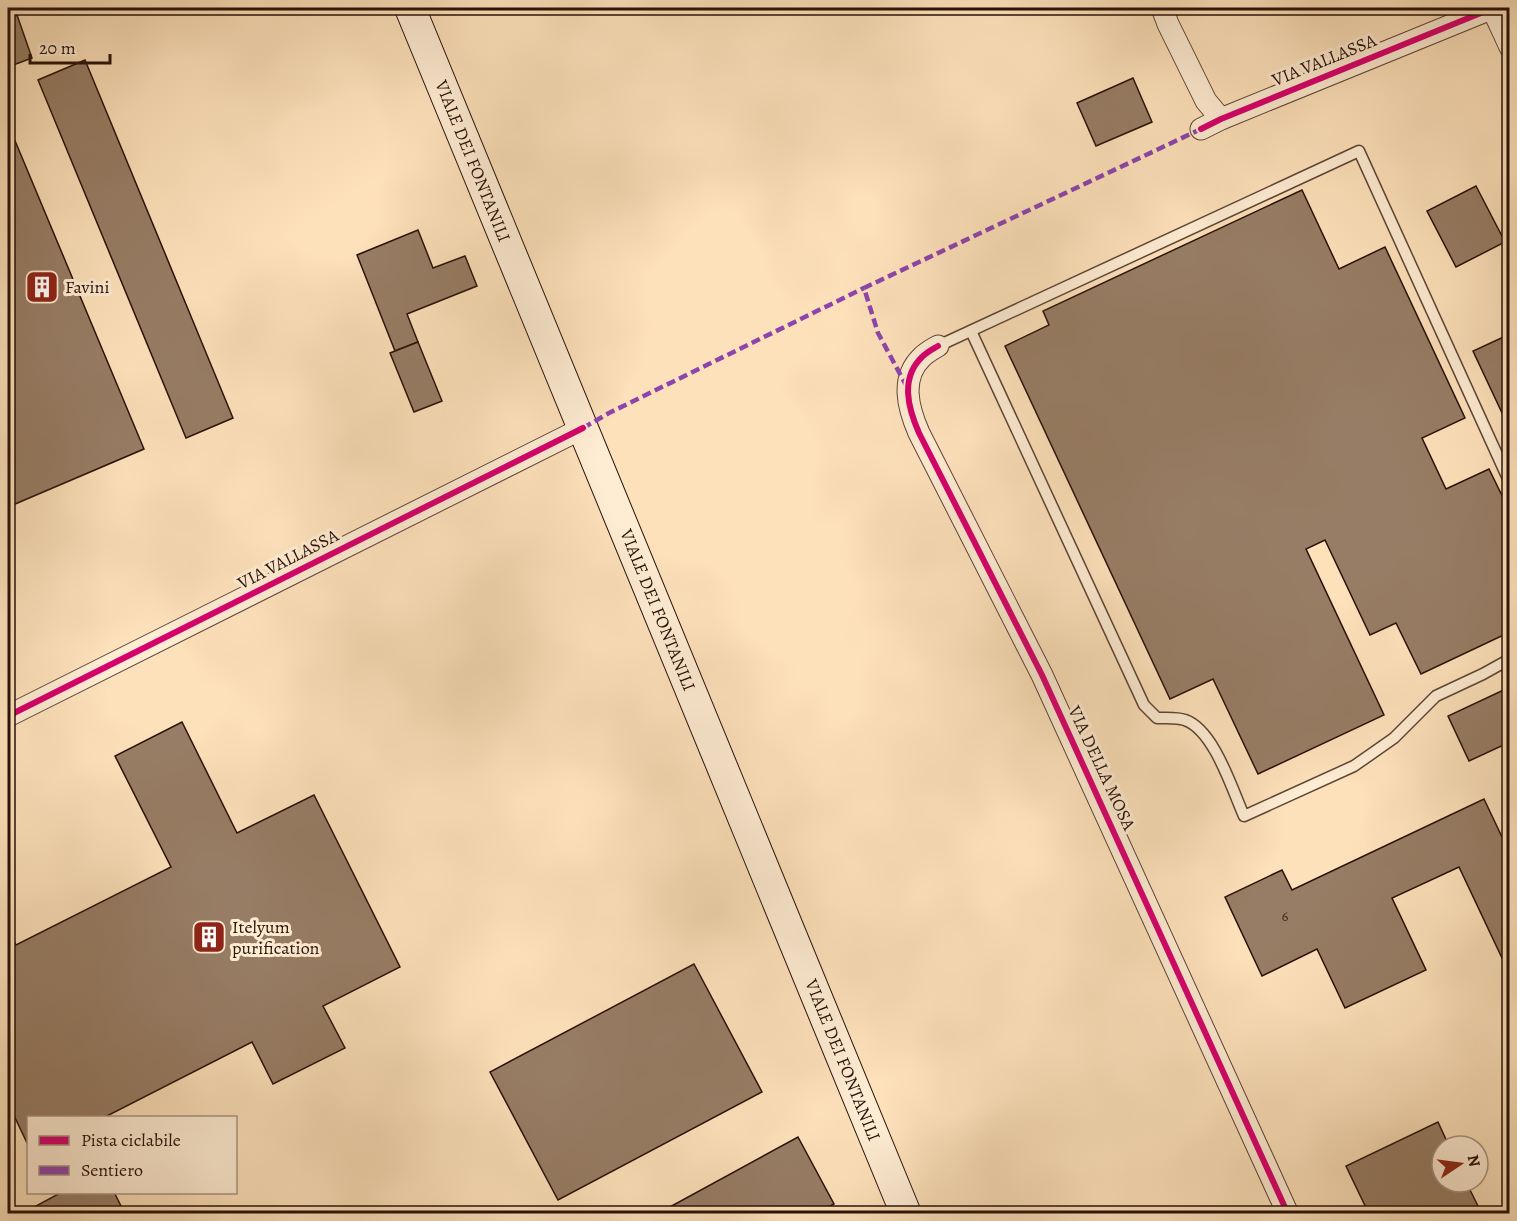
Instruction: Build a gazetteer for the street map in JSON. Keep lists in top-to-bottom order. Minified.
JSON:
{"streets":{"main road":["VIALE DEI FONTANILI"],"street":["VIA VALLASSA","VIA DELLA MOSA"]},"crossings":[["VIA VALLASSA","VIALE DEI FONTANILI"]],"places":{"building":["Favini","Itelyum purification"]},"house_numbers":["6"],"legend":["Pista ciclabile","Sentiero"],"scale_bar":"20 m","north":"right"}
